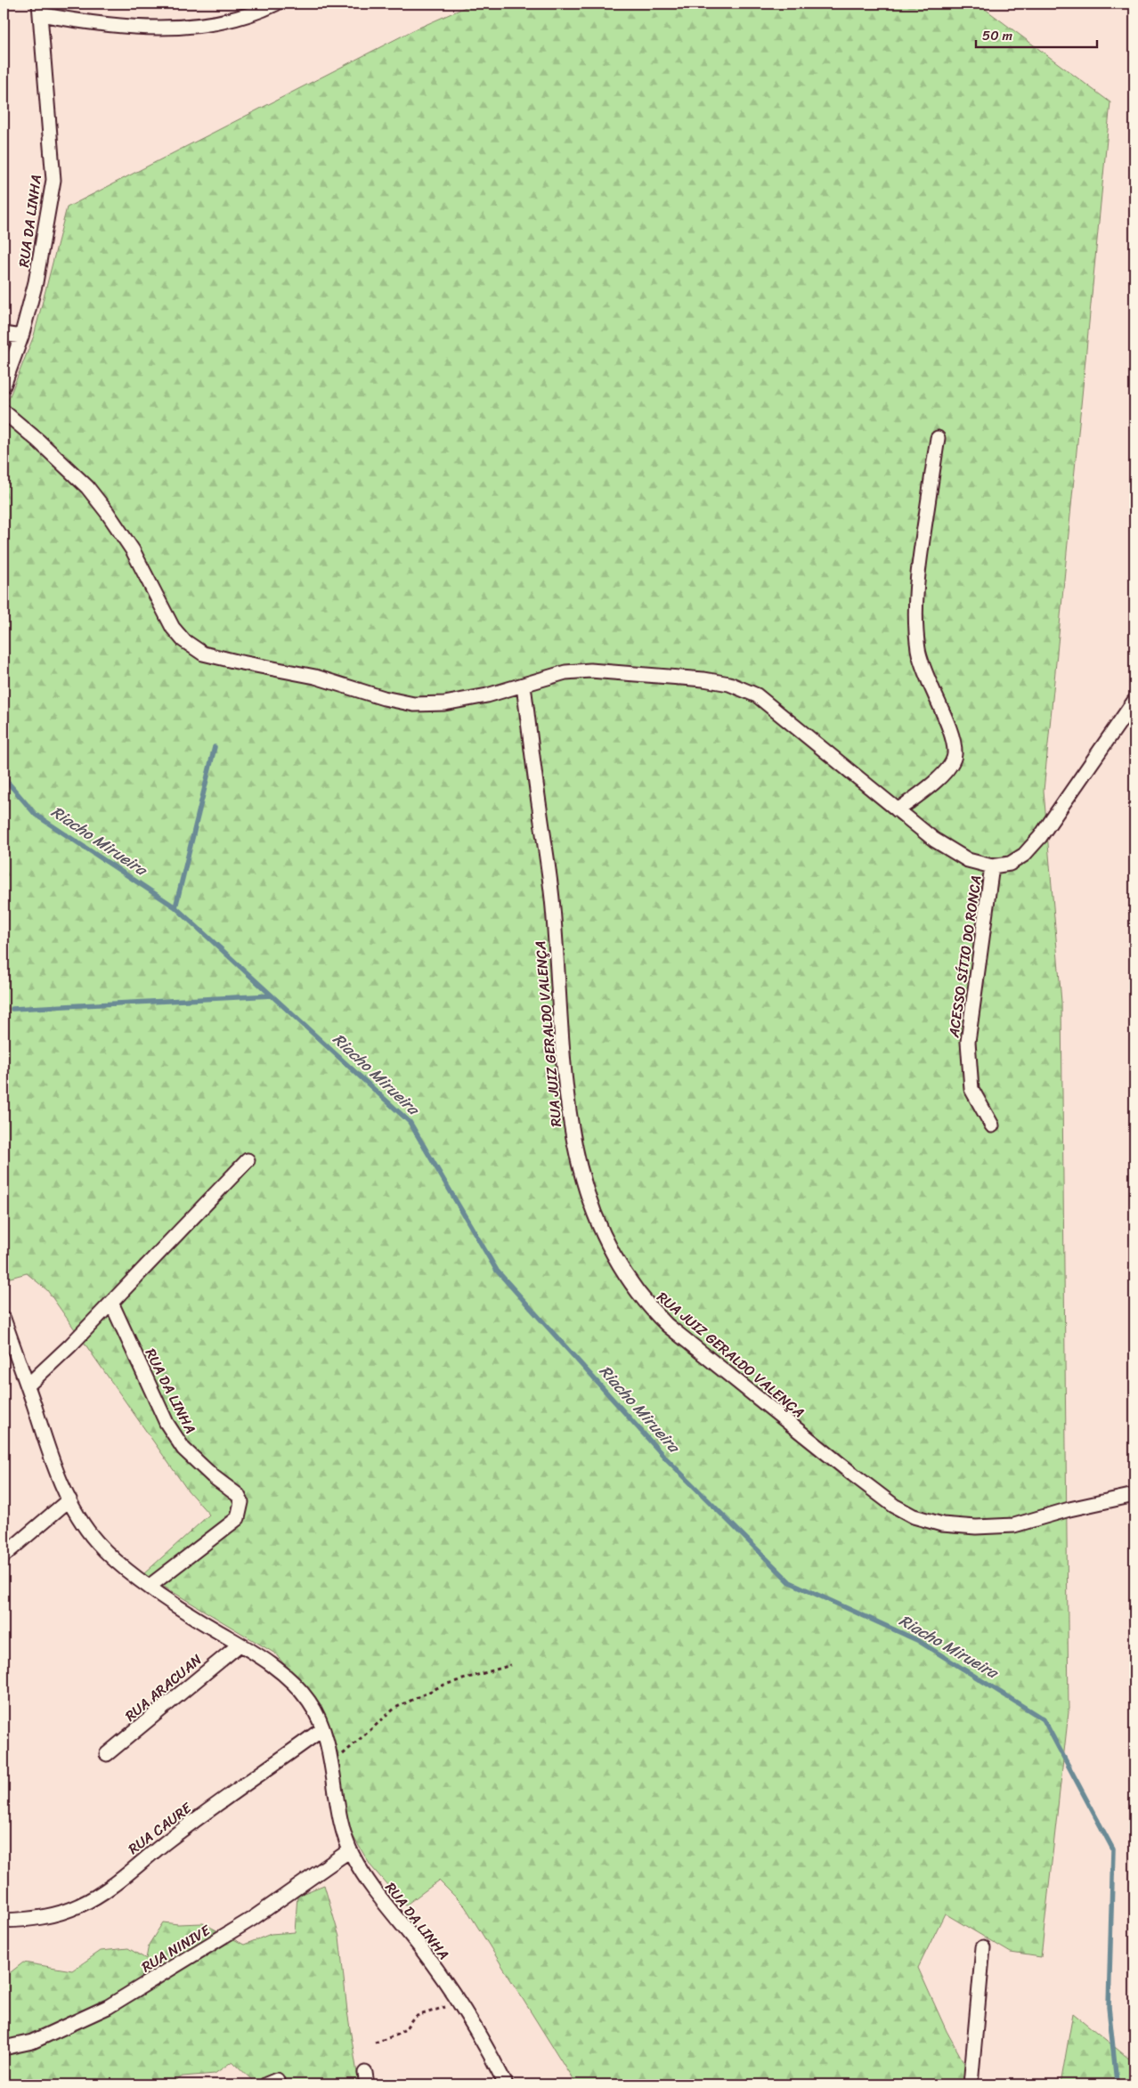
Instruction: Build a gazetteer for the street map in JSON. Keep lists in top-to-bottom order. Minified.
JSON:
{"streets":{"street":["RUA DA LINHA","ACESSO SÍTIO DO RONCA","RUA JUIZ GERALDO VALENÇA","RUA ARACUAN","RUA CAURE","RUA NINIVE"]},"crossings":[["RUA DA LINHA","RUA ARACUAN"],["RUA DA LINHA","RUA CAURE"],["RUA DA LINHA","RUA NINIVE"]],"water":["Riacho Mirueira"],"scale_bar":"50 m"}
